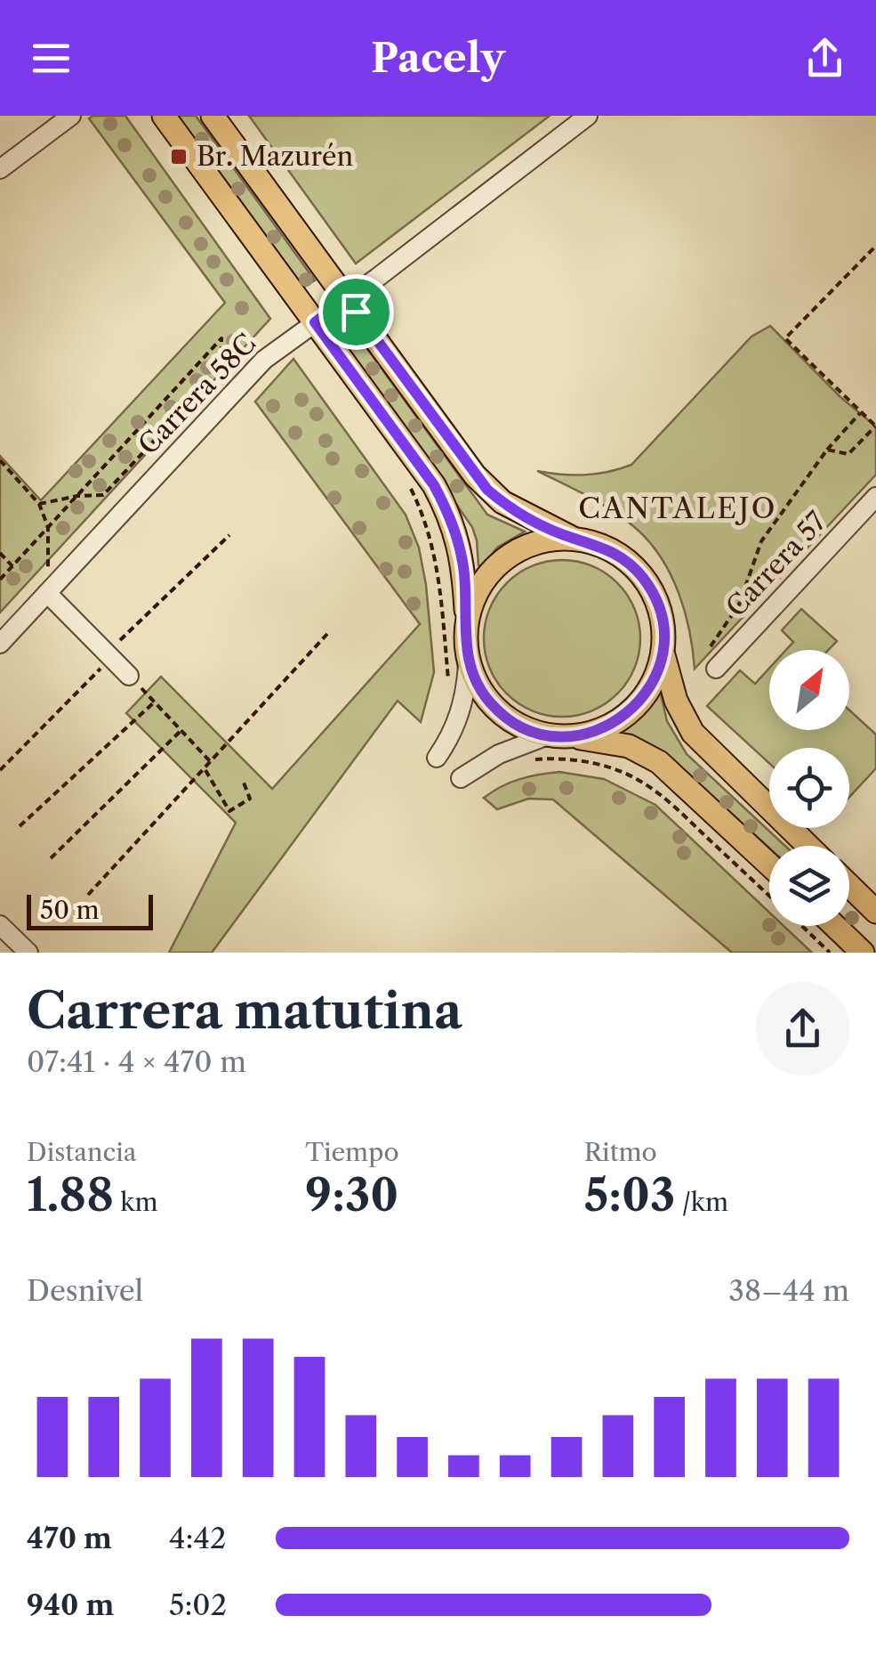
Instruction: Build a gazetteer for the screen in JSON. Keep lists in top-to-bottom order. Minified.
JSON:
{"streets":{"street":["Carrera 58C","Carrera 57"]},"districts":["CANTALEJO"],"places":{"transit":["Br. Mazurén"]},"scale_bar":"50 m","north":"top right","page":{"header":"Pacely","scale":"50 m","heading":["Carrera matutina","07:41 · 4 × 470 m"],"stats":[["Distancia","1.88 km"],["Tiempo","9:30"],["Ritmo","5:03 /km"]],"chart":["Desnivel","38–44 m"],"list":[{"name":"470 m","note":"4:42"},{"name":"940 m","note":"5:02"}]}}
